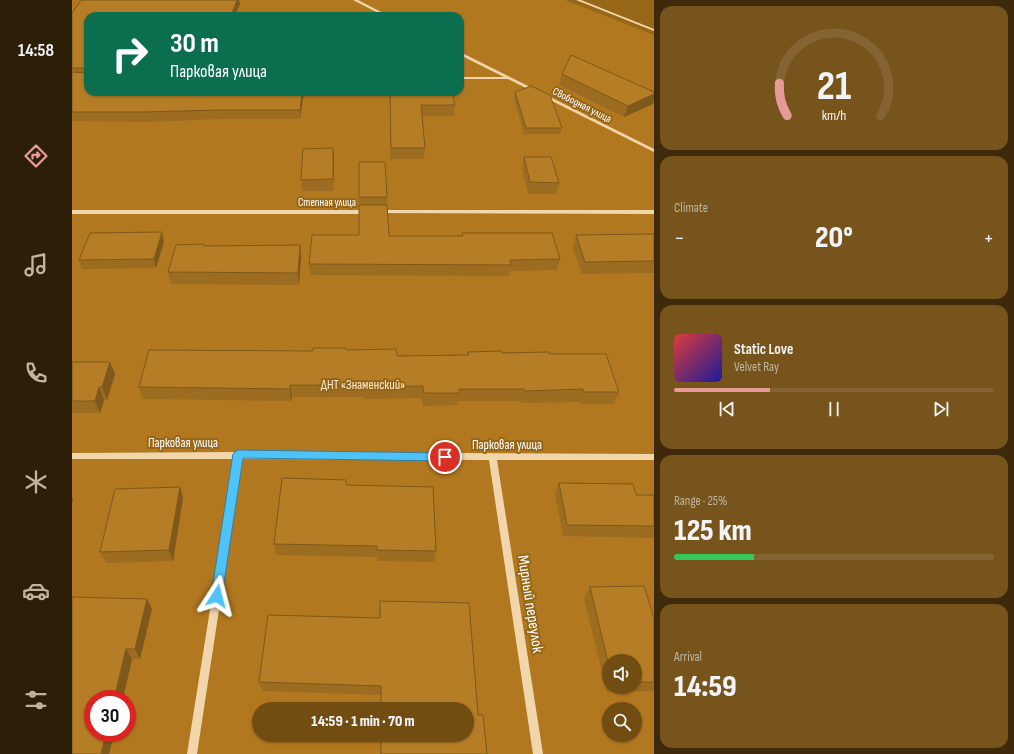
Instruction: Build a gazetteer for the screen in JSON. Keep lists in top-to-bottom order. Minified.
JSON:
{"streets":{"street":["Свободная улица","Степная улица","Парковая улица","Мирный переулок"]},"crossings":[["Парковая улица","Мирный переулок"]],"parks":["ДНТ «Знаменский»"],"page":{"tabs":"14:58","turn":["30 m","Парковая улица"],"tile":["Climate",["Range · 25%","125 km"],["Arrival","14:59"]],"heat":["−","20°","+"],"song":["Static Love","Velvet Ray"],"limit":"30","trip":"14:59 · 1 min · 70 m","gauge":["21","km/h"]}}
